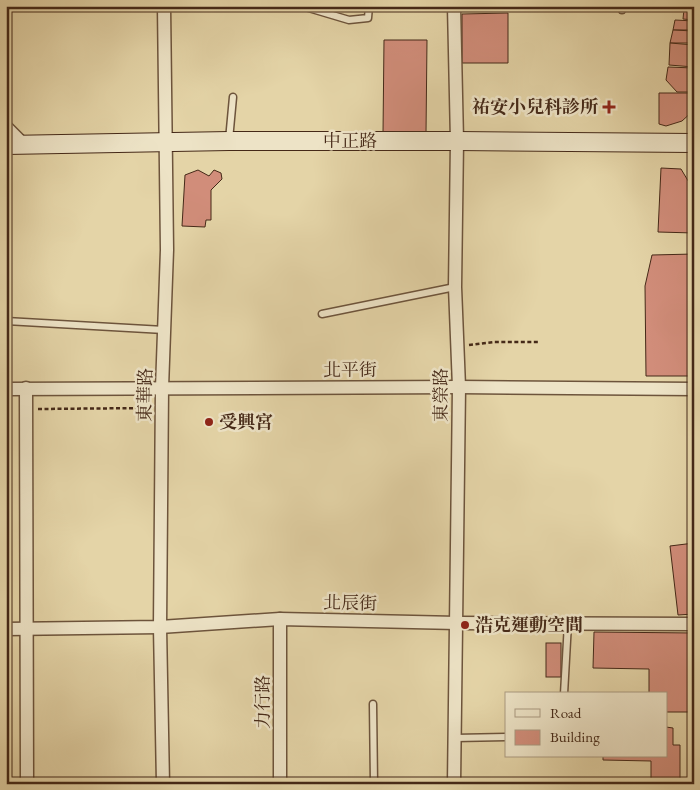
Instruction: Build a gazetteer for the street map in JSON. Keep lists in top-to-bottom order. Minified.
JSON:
{"streets":{"main road":["中正路"],"street":["北平街","東華路","東榮路","北辰街","力行路"]},"crossings":[["中正路","東華路"],["中正路","東榮路"],["北平街","東華路"],["北平街","東榮路"],["東華路","北辰街"],["東榮路","北辰街"],["北辰街","力行路"]],"places":{"health":["祐安小兒科診所"],"other":["受興宮","浩克運動空間"]},"legend":["Road","Building"]}
